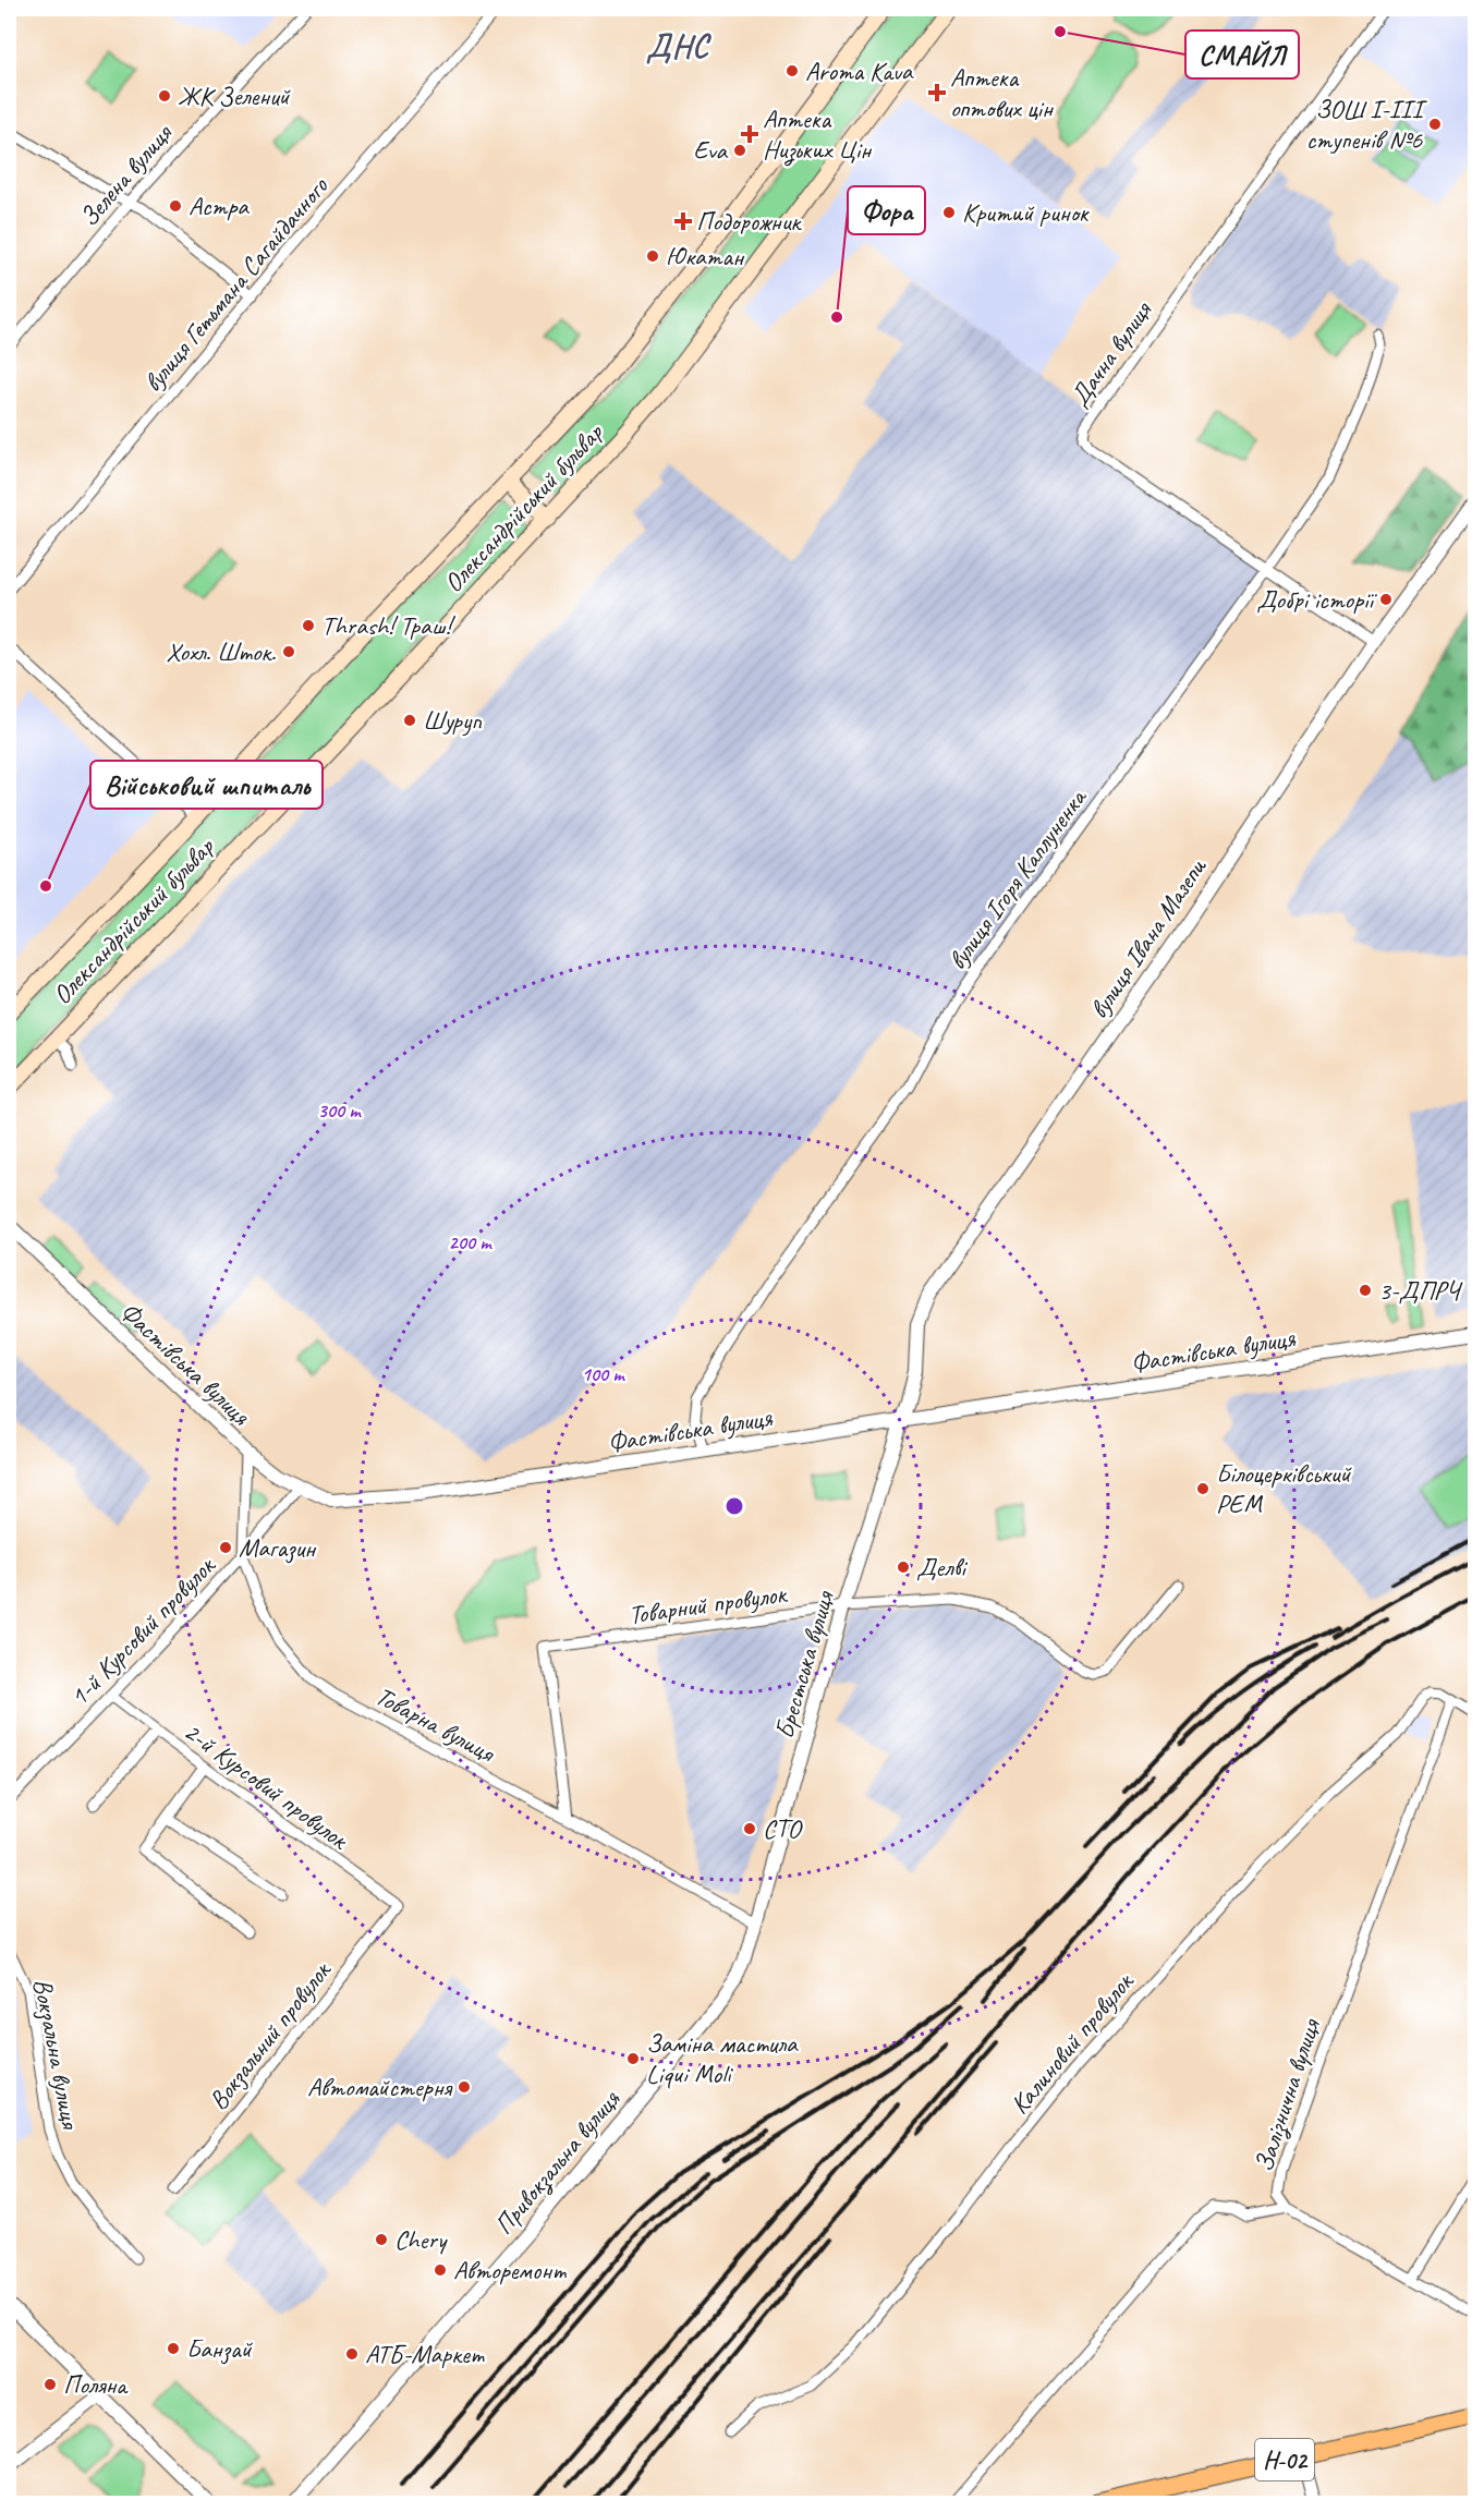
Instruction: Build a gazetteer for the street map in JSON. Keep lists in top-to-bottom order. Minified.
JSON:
{"streets":{"main road":["Олександрійський бульвар","Н-02"],"street":["Зелена вулиця","вулиця Гетьмана Сагайдачного","Дачна вулиця","вулиця Ігоря Каплуненка","вулиця Івана Мазепи","Фастівська вулиця","Товарний провулок","1-й Курсовий провулок","Брестська вулиця","Товарна вулиця","2-й Курсовий провулок","Вокзальний провулок","Калиновий провулок","Вокзальна вулиця","Залізнична вулиця","Привокзальна вулиця"]},"crossings":[["Дачна вулиця","вулиця Ігоря Каплуненка"],["Дачна вулиця","вулиця Івана Мазепи"],["вулиця Ігоря Каплуненка","Фастівська вулиця"],["вулиця Івана Мазепи","Фастівська вулиця"],["вулиця Івана Мазепи","Брестська вулиця"],["Фастівська вулиця","1-й Курсовий провулок"],["Фастівська вулиця","Брестська вулиця"],["Фастівська вулиця","Товарна вулиця"],["Товарний провулок","Брестська вулиця"],["Товарний провулок","Товарна вулиця"],["1-й Курсовий провулок","Товарна вулиця"],["1-й Курсовий провулок","2-й Курсовий провулок"],["Брестська вулиця","Товарна вулиця"],["Брестська вулиця","Привокзальна вулиця"],["Товарна вулиця","Привокзальна вулиця"],["2-й Курсовий провулок","Вокзальний провулок"],["Калиновий провулок","Залізнична вулиця"]],"districts":["ДНС"],"places":{"other":["СМАЙЛ","Aroma Kava","ЖК Зелений","ЗОШ І-ІІІ ступенів №6","Eva","Астра","Критий ринок","Юкатан","Фора","Добрі історії","Thrash! Траш!","Хохл. Шток.","Шуруп","Військовий шпиталь","3-ДПРЧ","Білоцерківський РЕМ","Магазин","Делві","СТО","Заміна мастила Liqui Moli","Автомайстерня","Chery","Авторемонт","Банзай","АТБ-Маркет","Поляна"],"health":["Аптека оптових цін","Аптека Низьких Цін","Подорожник"]},"rings":["300 m","200 m","100 m"]}
